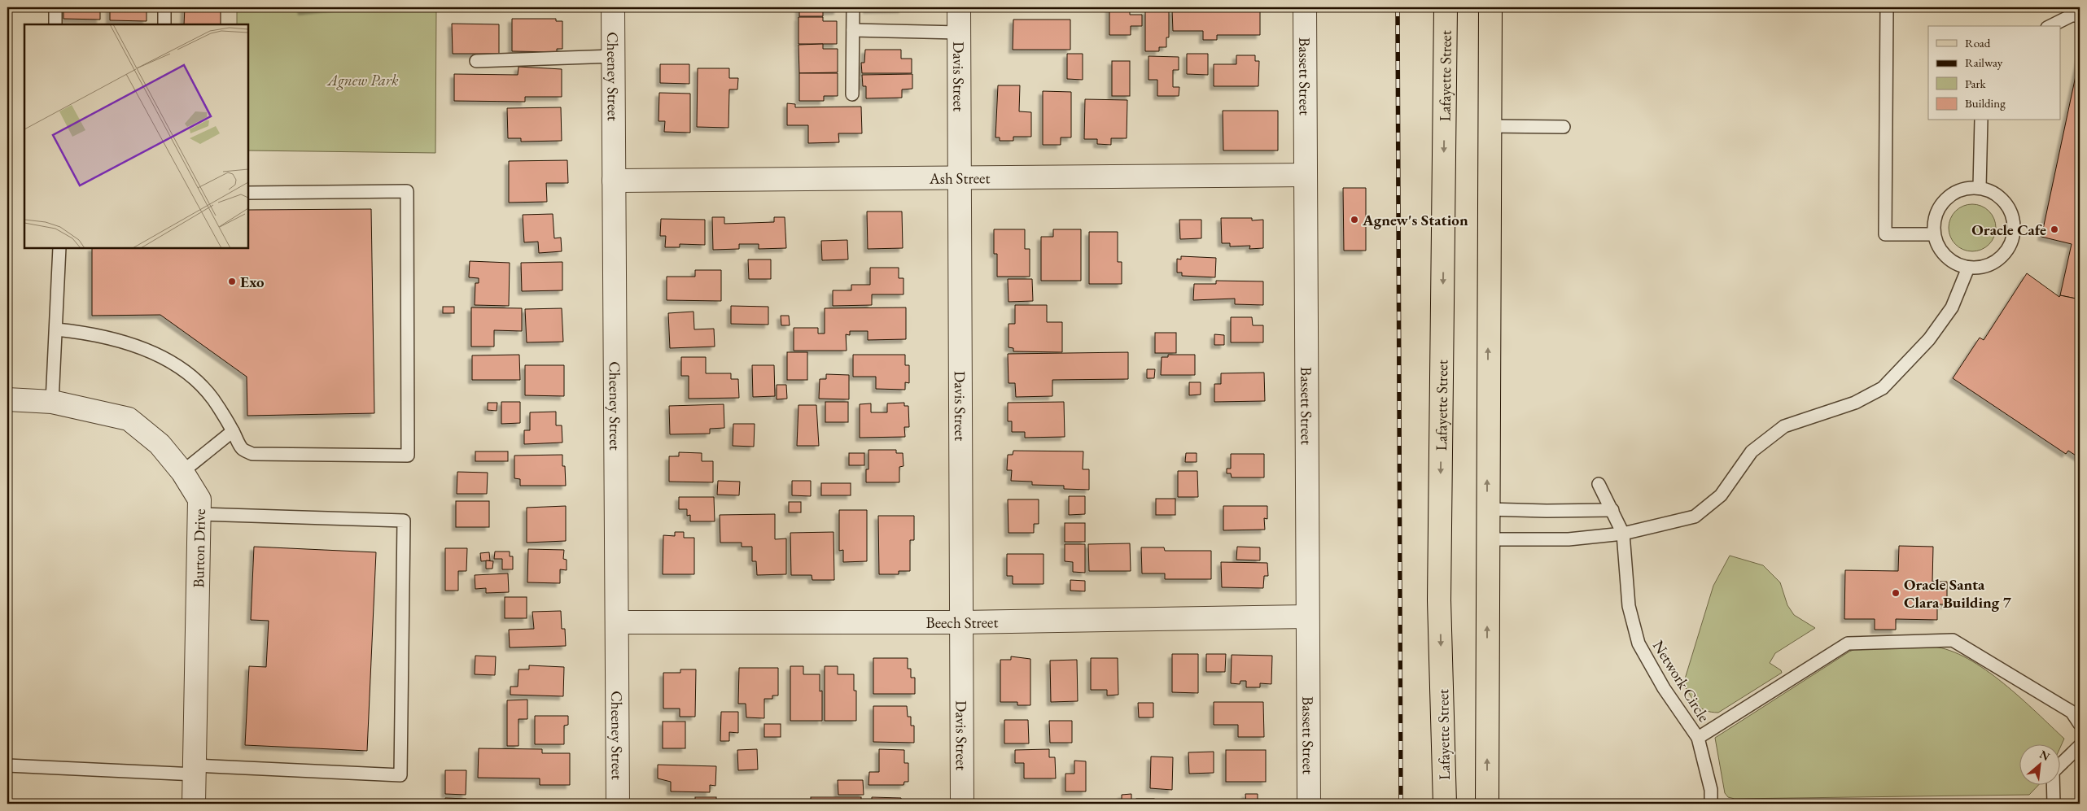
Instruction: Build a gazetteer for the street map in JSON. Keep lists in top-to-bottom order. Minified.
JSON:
{"streets":{"main road":["Lafayette Street"],"street":["Cheeney Street","Davis Street","Bassett Street","Ash Street","Burton Drive","Beech Street"],"lane":["Network Circle"]},"crossings":[["Cheeney Street","Ash Street"],["Cheeney Street","Beech Street"],["Davis Street","Ash Street"],["Davis Street","Beech Street"],["Bassett Street","Ash Street"],["Bassett Street","Beech Street"]],"parks":["Agnew Park"],"places":["Agnew's Station","Oracle Cafe","Exo","Oracle Santa Clara Building 7"],"legend":["Road","Railway","Park","Building"],"north":"top right"}
